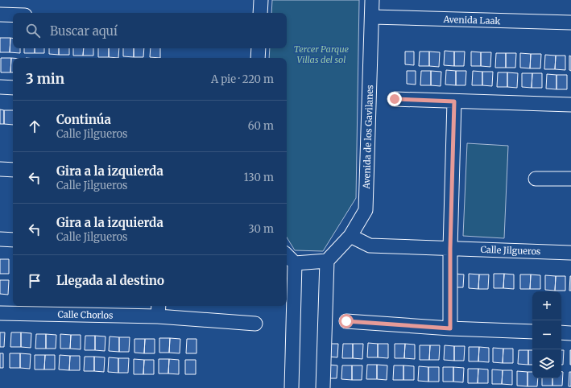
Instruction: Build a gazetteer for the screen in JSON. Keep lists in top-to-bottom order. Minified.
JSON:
{"streets":{"street":["Avenida Laak","Avenida de los Gavilanes","Calle Jilgueros","Calle Chorlos"]},"crossings":[["Avenida Laak","Avenida de los Gavilanes"],["Avenida de los Gavilanes","Calle Jilgueros"]],"parks":["Tercer Parque Villas del sol"],"page":{"search":"Buscar aquí","heading":["3 min","A pie · 220 m"],"list":[["Continúa","Calle Jilgueros","60 m"],["Gira a la izquierda","Calle Jilgueros","130 m"],["Gira a la izquierda","Calle Jilgueros","30 m"],"Llegada al destino"],"map_buttons":["+","−"]}}
